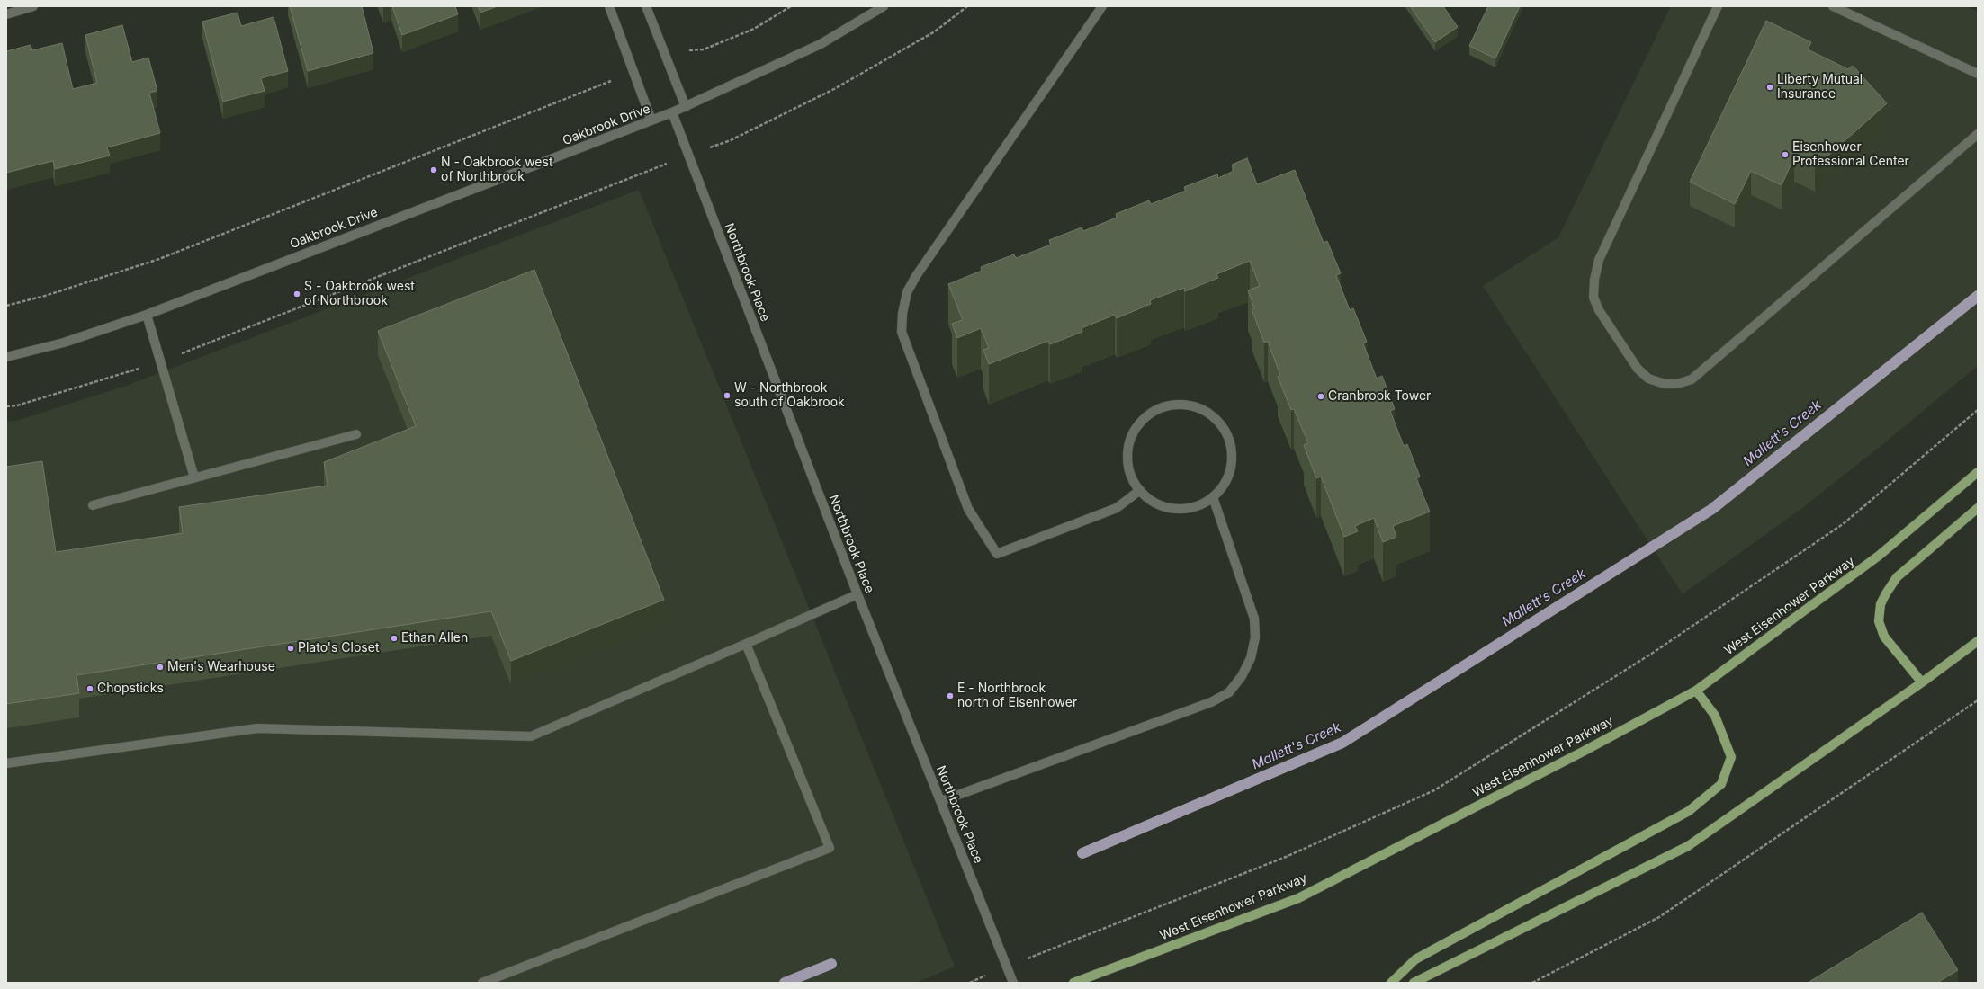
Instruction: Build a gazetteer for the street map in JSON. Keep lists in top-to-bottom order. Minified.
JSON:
{"streets":{"main road":["West Eisenhower Parkway"],"street":["Oakbrook Drive","Northbrook Place"]},"crossings":[["Oakbrook Drive","Northbrook Place"]],"water":["Mallett's Creek"],"places":["Liberty Mutual Insurance","Eisenhower Professional Center","N - Oakbrook west of Northbrook","S - Oakbrook west of Northbrook","W - Northbrook south of Oakbrook","Cranbrook Tower","Ethan Allen","Plato's Closet","Men's Wearhouse","Chopsticks","E - Northbrook north of Eisenhower"]}
